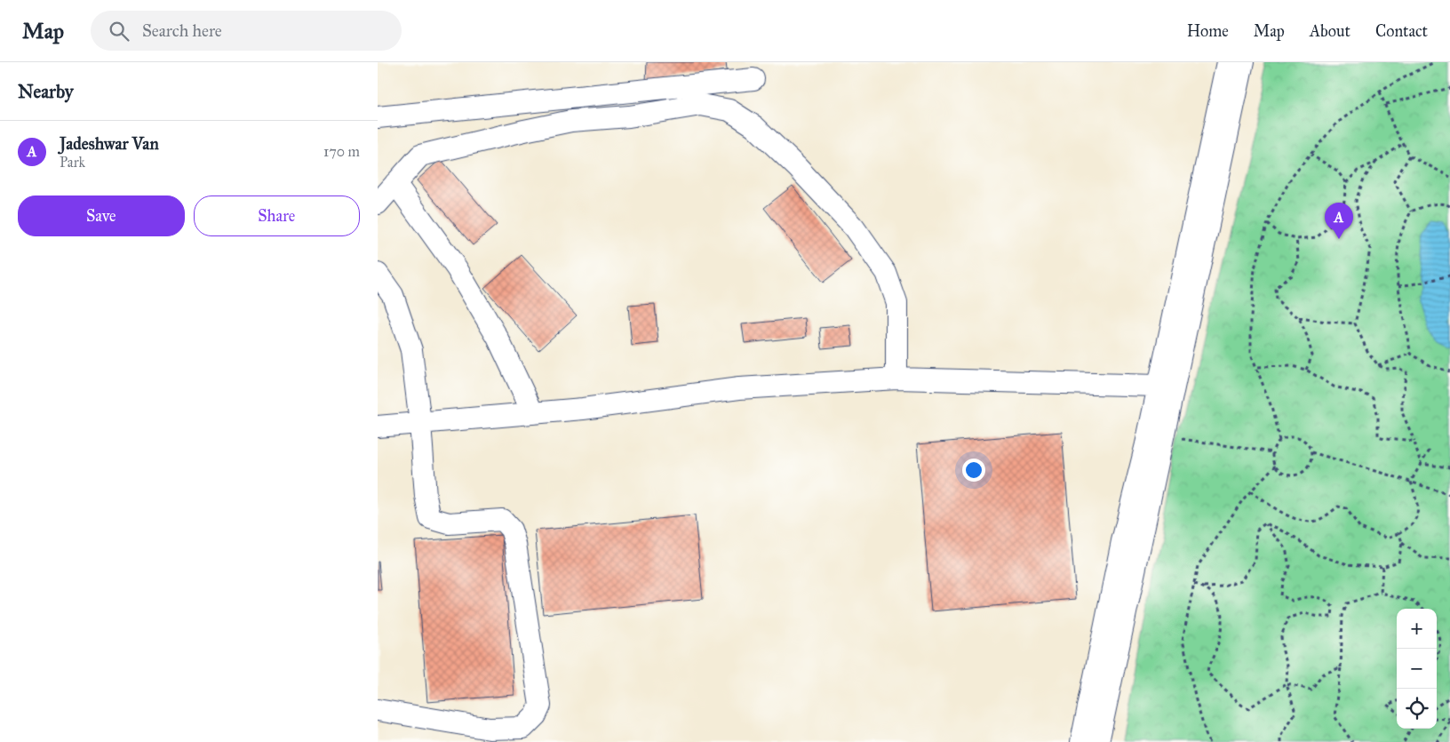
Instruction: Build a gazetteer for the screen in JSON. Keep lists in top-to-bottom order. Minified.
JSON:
{"page":{"header":"Map","search":"Search here","nav":["Home","Map","About","Contact"],"heading":"Nearby","list":[{"mark":"A","name":"Jadeshwar Van","note":"Park","value":"170 m"}],"buttons":["Save","Share"],"pins":"A","map_buttons":["+","−"]}}
